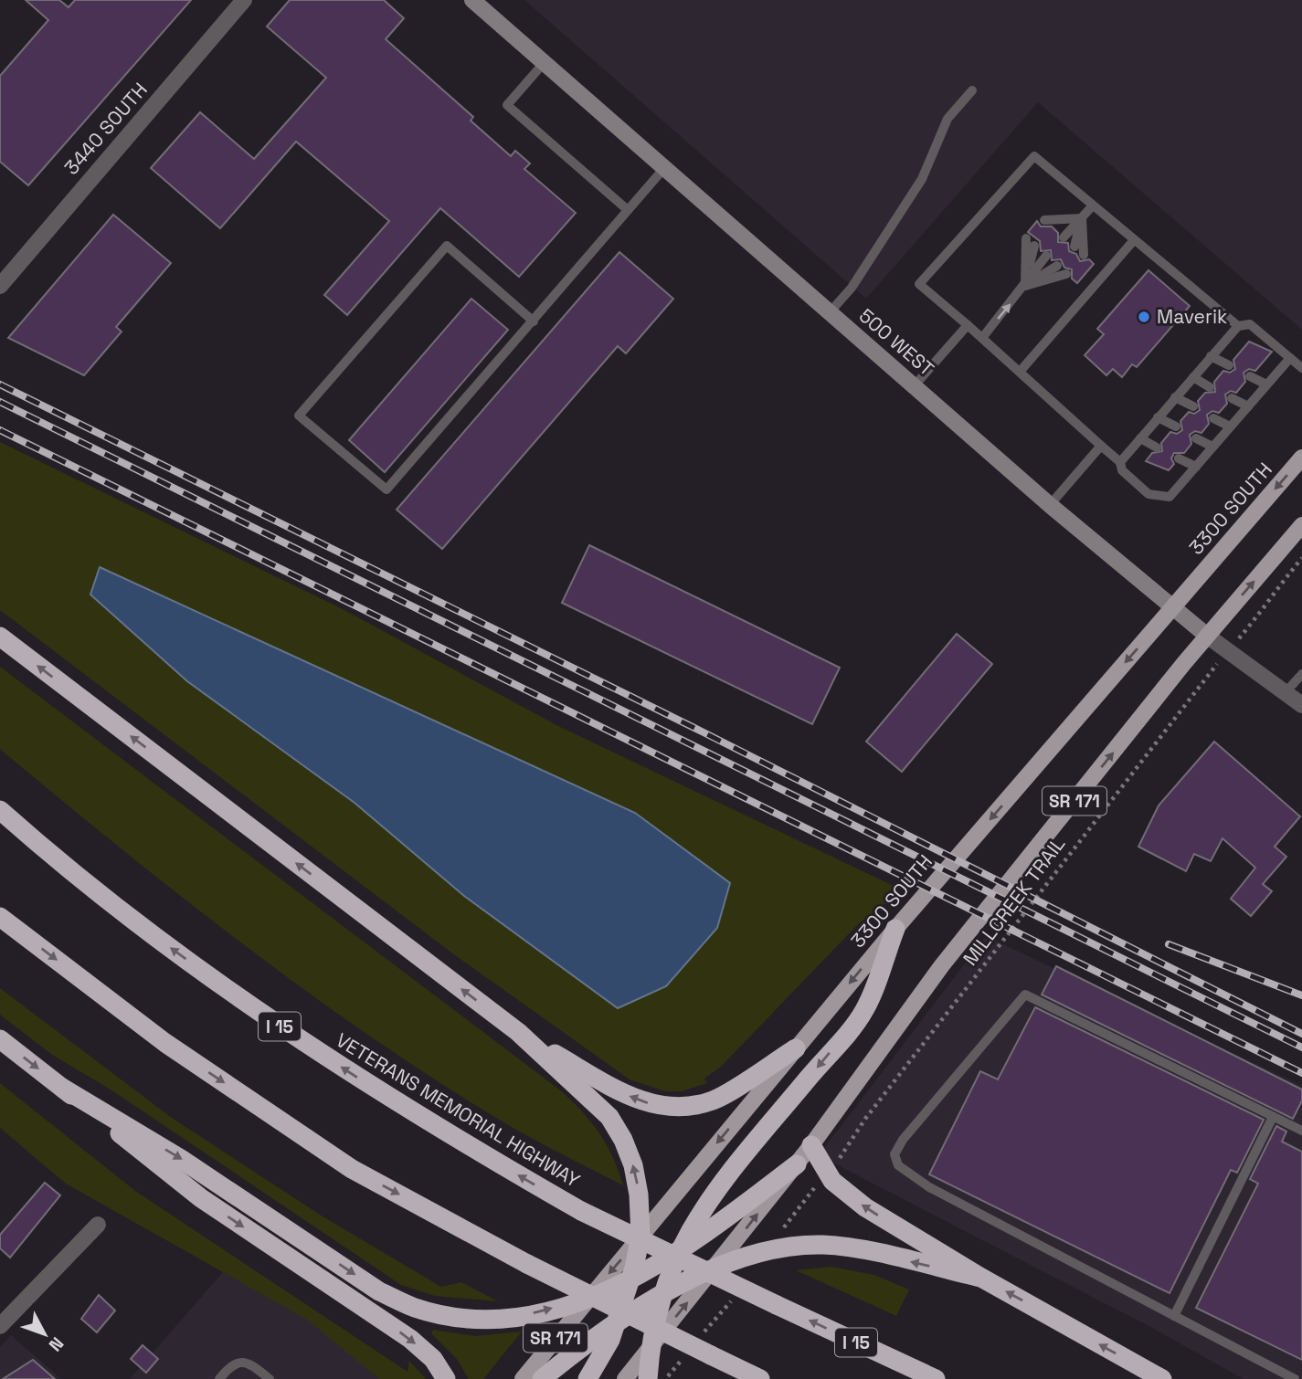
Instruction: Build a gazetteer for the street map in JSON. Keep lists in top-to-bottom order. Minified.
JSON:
{"streets":{"highway":["I 15","VETERANS MEMORIAL HIGHWAY"],"main road":["500 WEST","3300 SOUTH","SR 171"],"street":["3440 SOUTH"],"path":["MILLCREEK TRAIL"]},"crossings":[["500 WEST","3300 SOUTH"],["500 WEST","SR 171"]],"places":["Maverik"],"north":"bottom right"}
